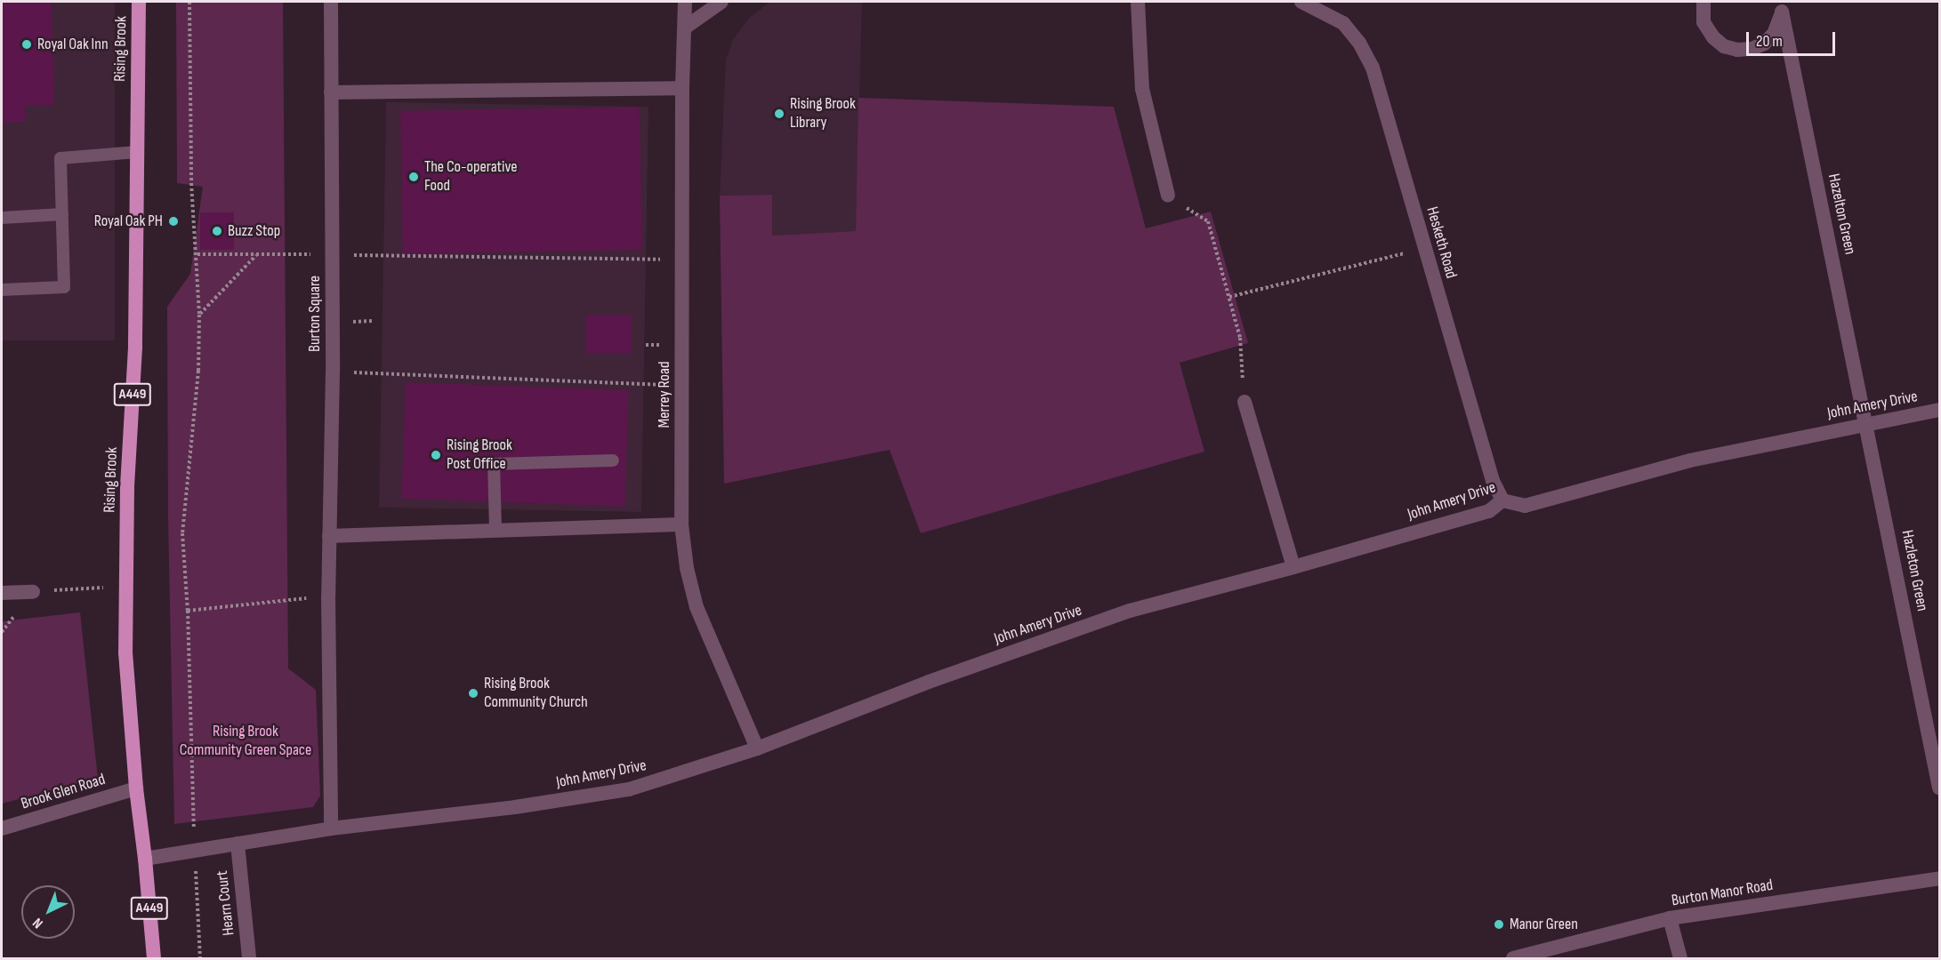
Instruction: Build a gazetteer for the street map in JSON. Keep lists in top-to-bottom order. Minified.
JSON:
{"streets":{"highway":["Rising Brook","A449"],"street":["Hazelton Green","Hesketh Road","Burton Square","Merrey Road","John Amery Drive","Hazleton Green","Brook Glen Road","Burton Manor Road","Hearn Court"]},"crossings":[["Rising Brook","John Amery Drive"],["Rising Brook","Brook Glen Road"],["Hazelton Green","John Amery Drive"],["Hazelton Green","Hazleton Green"],["Hesketh Road","John Amery Drive"],["Burton Square","John Amery Drive"],["Merrey Road","John Amery Drive"],["John Amery Drive","Hazleton Green"],["John Amery Drive","Hearn Court"]],"parks":["Rising Brook Community Green Space"],"places":["Royal Oak Inn","Rising Brook Library","The Co-operative Food","Royal Oak PH","Buzz Stop","Rising Brook Post Office","Rising Brook Community Church","Manor Green"],"scale_bar":"20 m","north":"bottom left"}
